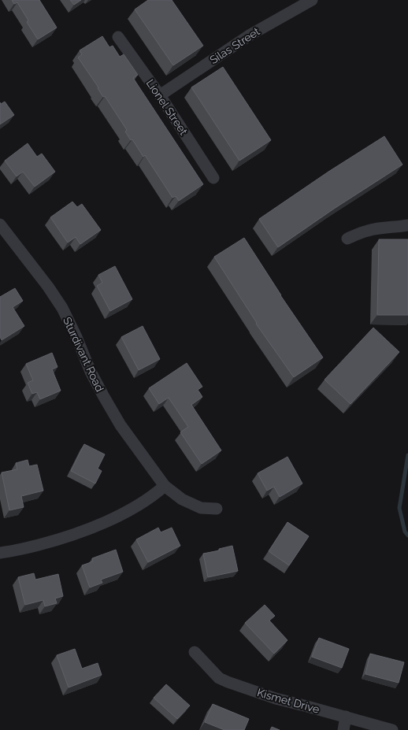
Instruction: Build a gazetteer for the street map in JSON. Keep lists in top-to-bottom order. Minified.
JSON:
{"streets":{"street":["Silas Street","Lionel Street","Sturdivant Road","Kismet Drive"]},"crossings":[["Silas Street","Lionel Street"]]}
